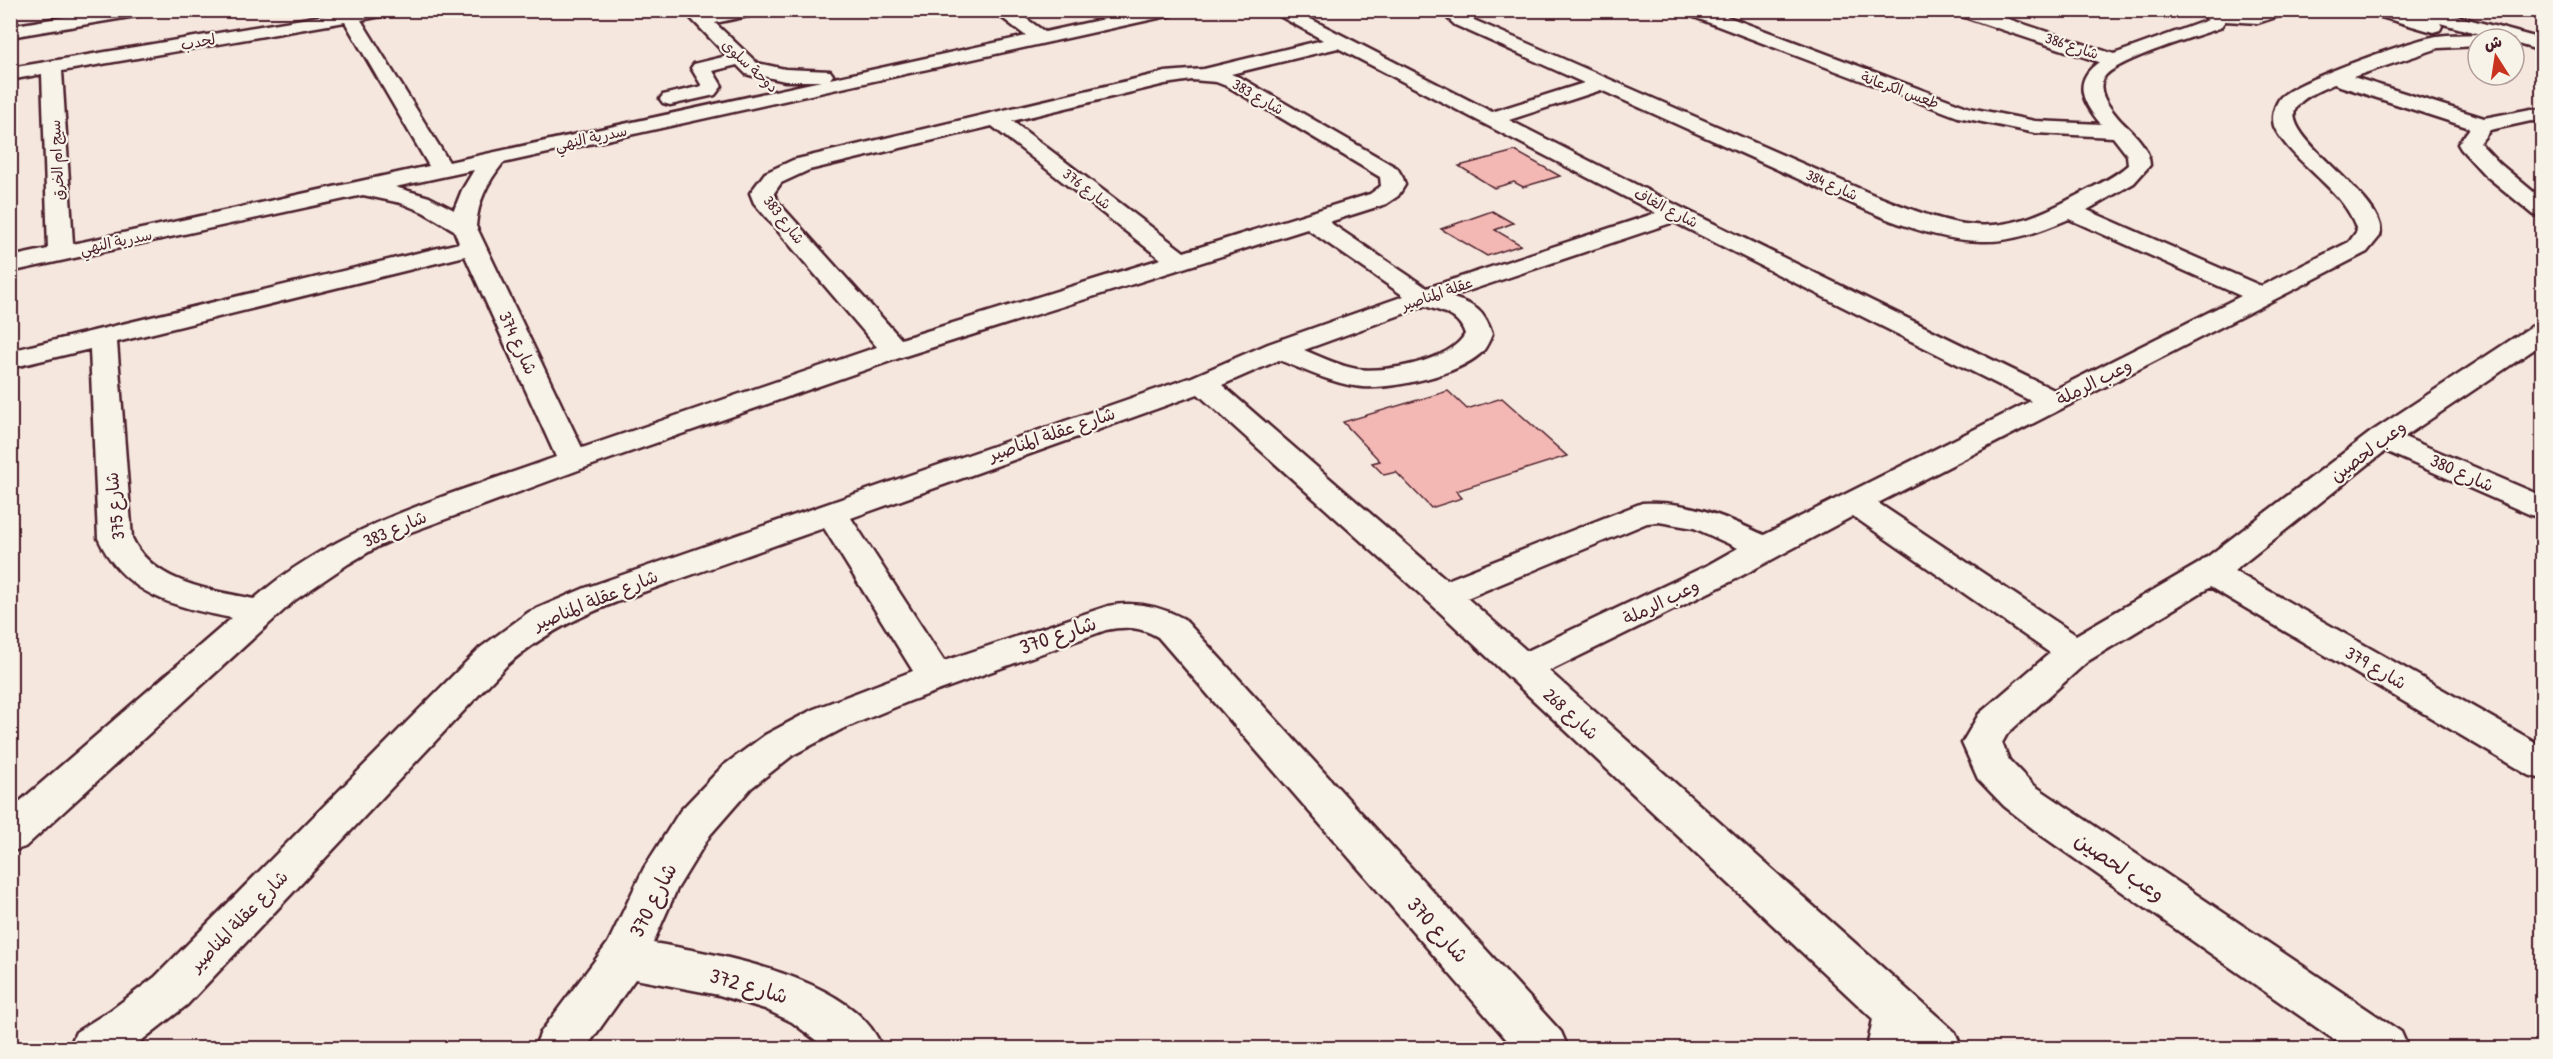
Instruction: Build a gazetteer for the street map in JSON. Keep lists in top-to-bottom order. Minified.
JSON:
{"streets":{"street":["لحدب","شارع 386","دوحة سلوى","طعس الكرعانة","شارع 383","سدرية النهي","سيج ام الخرق","شارع 384","شارع 376","شارع الغاف","عقلة المناصير","شارع 374","وعب الرملة","شارع عقلة المناصير","وعب لحصين","شارع 380","شارع 375","شارع 370","شارع 379","شارع 268","شارع 372"]},"crossings":[["لحدب","سيج ام الخرق"],["شارع 386","شارع 384"],["دوحة سلوى","سدرية النهي"],["طعس الكرعانة","شارع 384"],["شارع 383","شارع 376"],["شارع 383","شارع 374"],["شارع 383","شارع 375"],["سدرية النهي","سيج ام الخرق"],["شارع الغاف","عقلة المناصير"],["شارع الغاف","وعب الرملة"],["عقلة المناصير","شارع عقلة المناصير"],["عقلة المناصير","شارع 268"],["وعب الرملة","شارع 268"],["شارع عقلة المناصير","شارع 268"],["وعب لحصين","شارع 380"],["وعب لحصين","شارع 379"],["شارع 370","شارع 372"]],"north":"top"}
